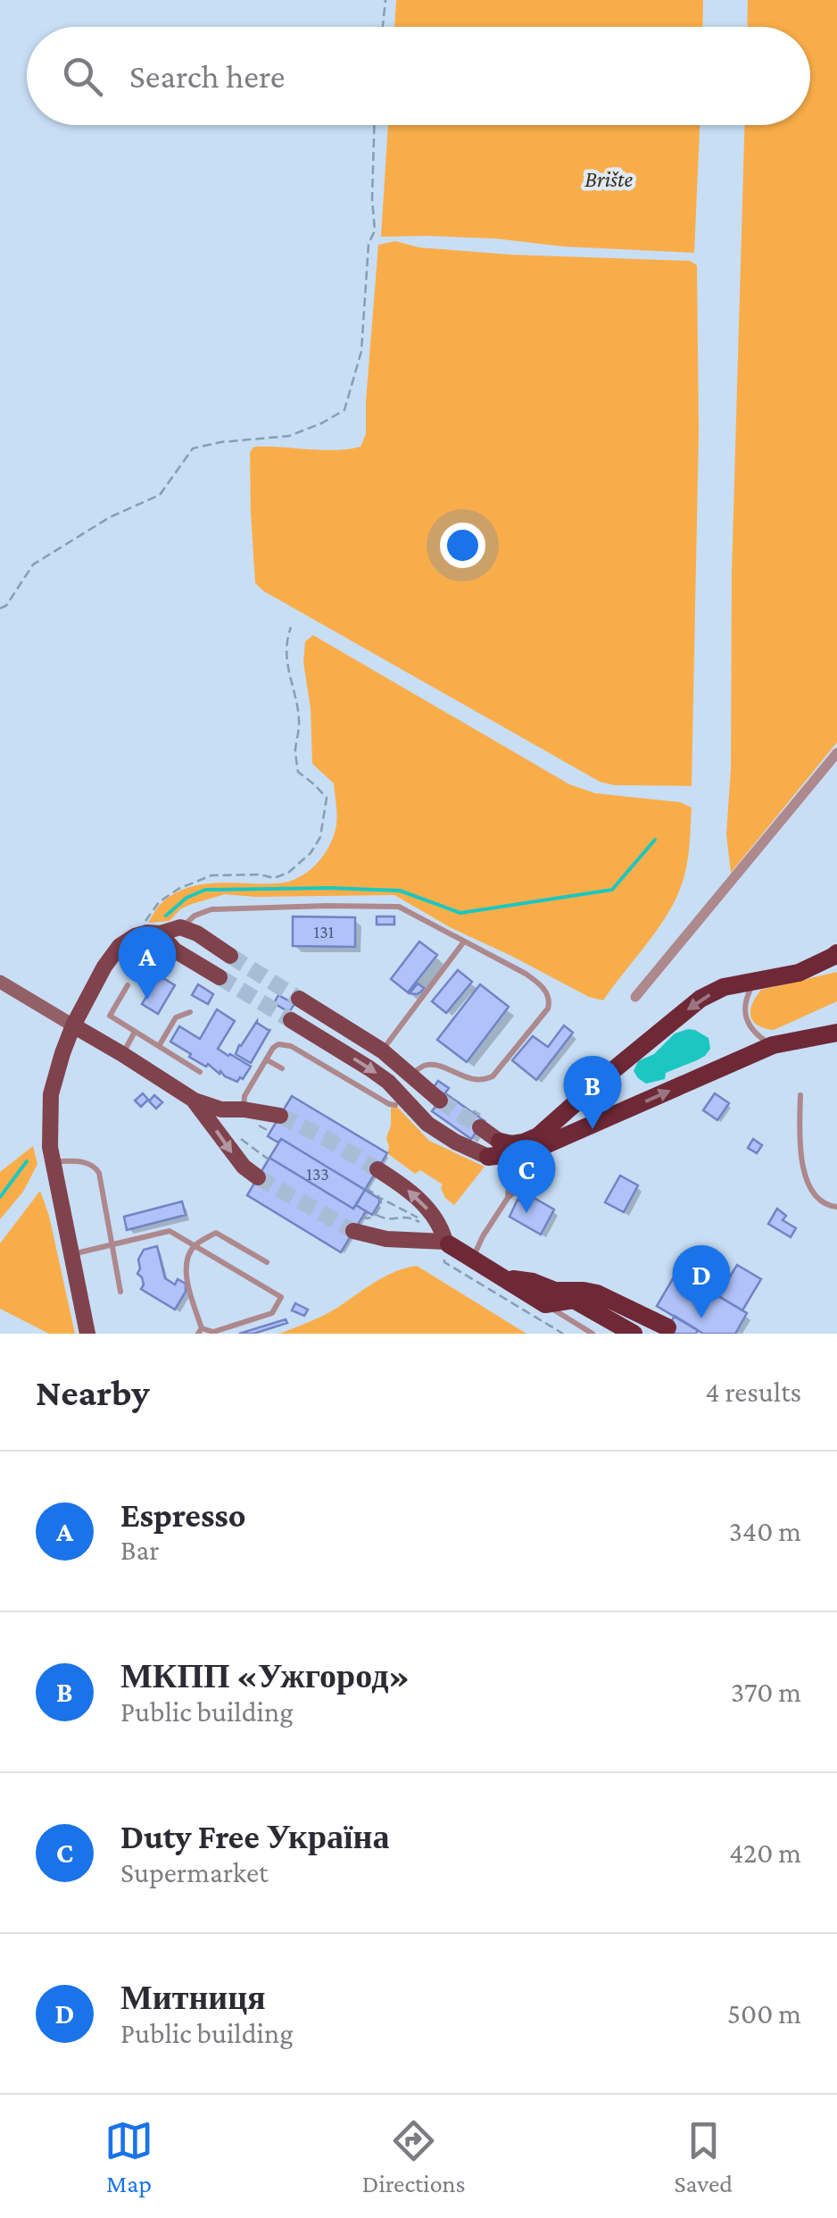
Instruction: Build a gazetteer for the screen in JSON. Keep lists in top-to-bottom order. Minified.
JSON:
{"parks":["Brište"],"house_numbers":["131","133"],"page":{"search":"Search here","pins":["A","B","C","D"],"heading":["Nearby","4 results"],"list":[{"mark":"A","name":"Espresso","note":"Bar","value":"340 m"},{"mark":"B","name":"МКПП «Ужгород»","note":"Public building","value":"370 m"},{"mark":"C","name":"Duty Free Україна","note":"Supermarket","value":"420 m"},{"mark":"D","name":"Митниця","note":"Public building","value":"500 m"}],"nav":["Map","Directions","Saved"]}}
